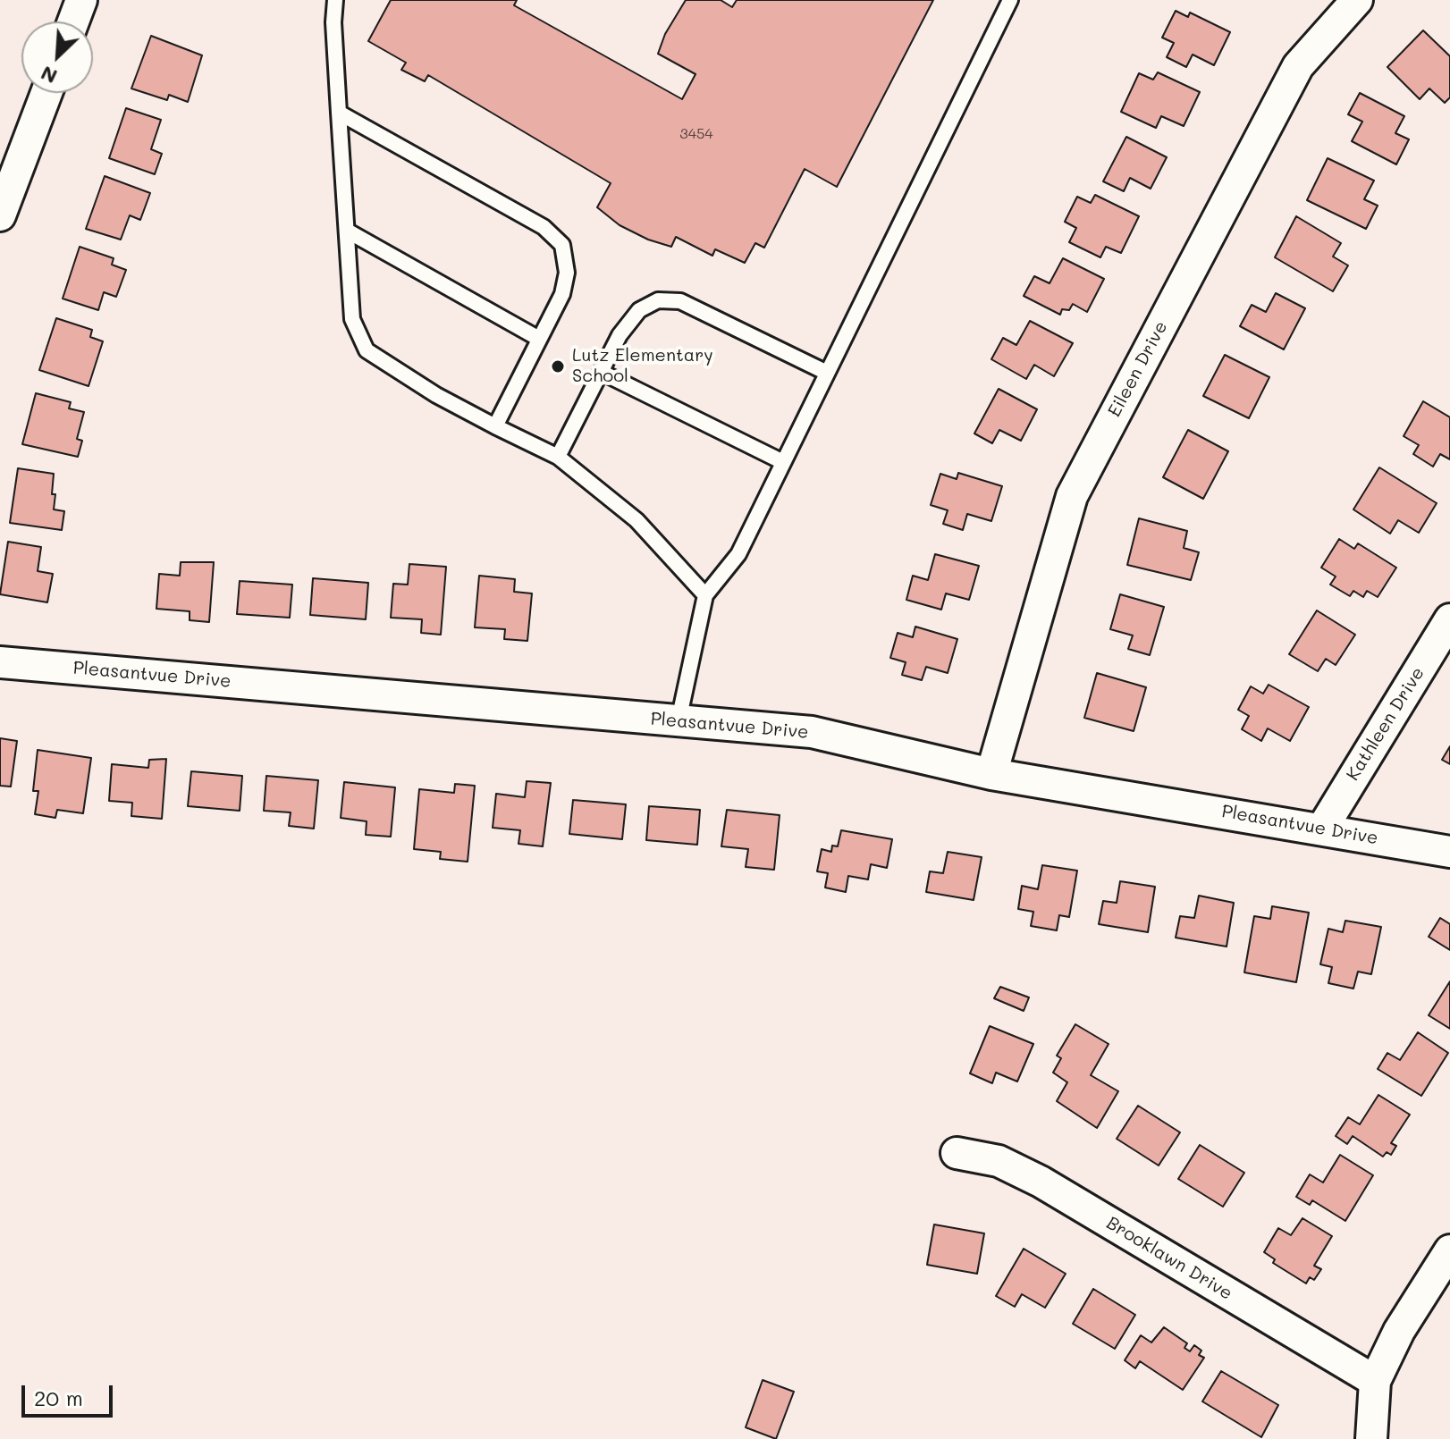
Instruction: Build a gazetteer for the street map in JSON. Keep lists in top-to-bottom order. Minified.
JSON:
{"streets":{"street":["Eileen Drive","Pleasantvue Drive","Kathleen Drive","Brooklawn Drive"]},"crossings":[["Eileen Drive","Pleasantvue Drive"],["Pleasantvue Drive","Kathleen Drive"]],"places":["Lutz Elementary School"],"house_numbers":["3454"],"scale_bar":"20 m","north":"bottom left"}
